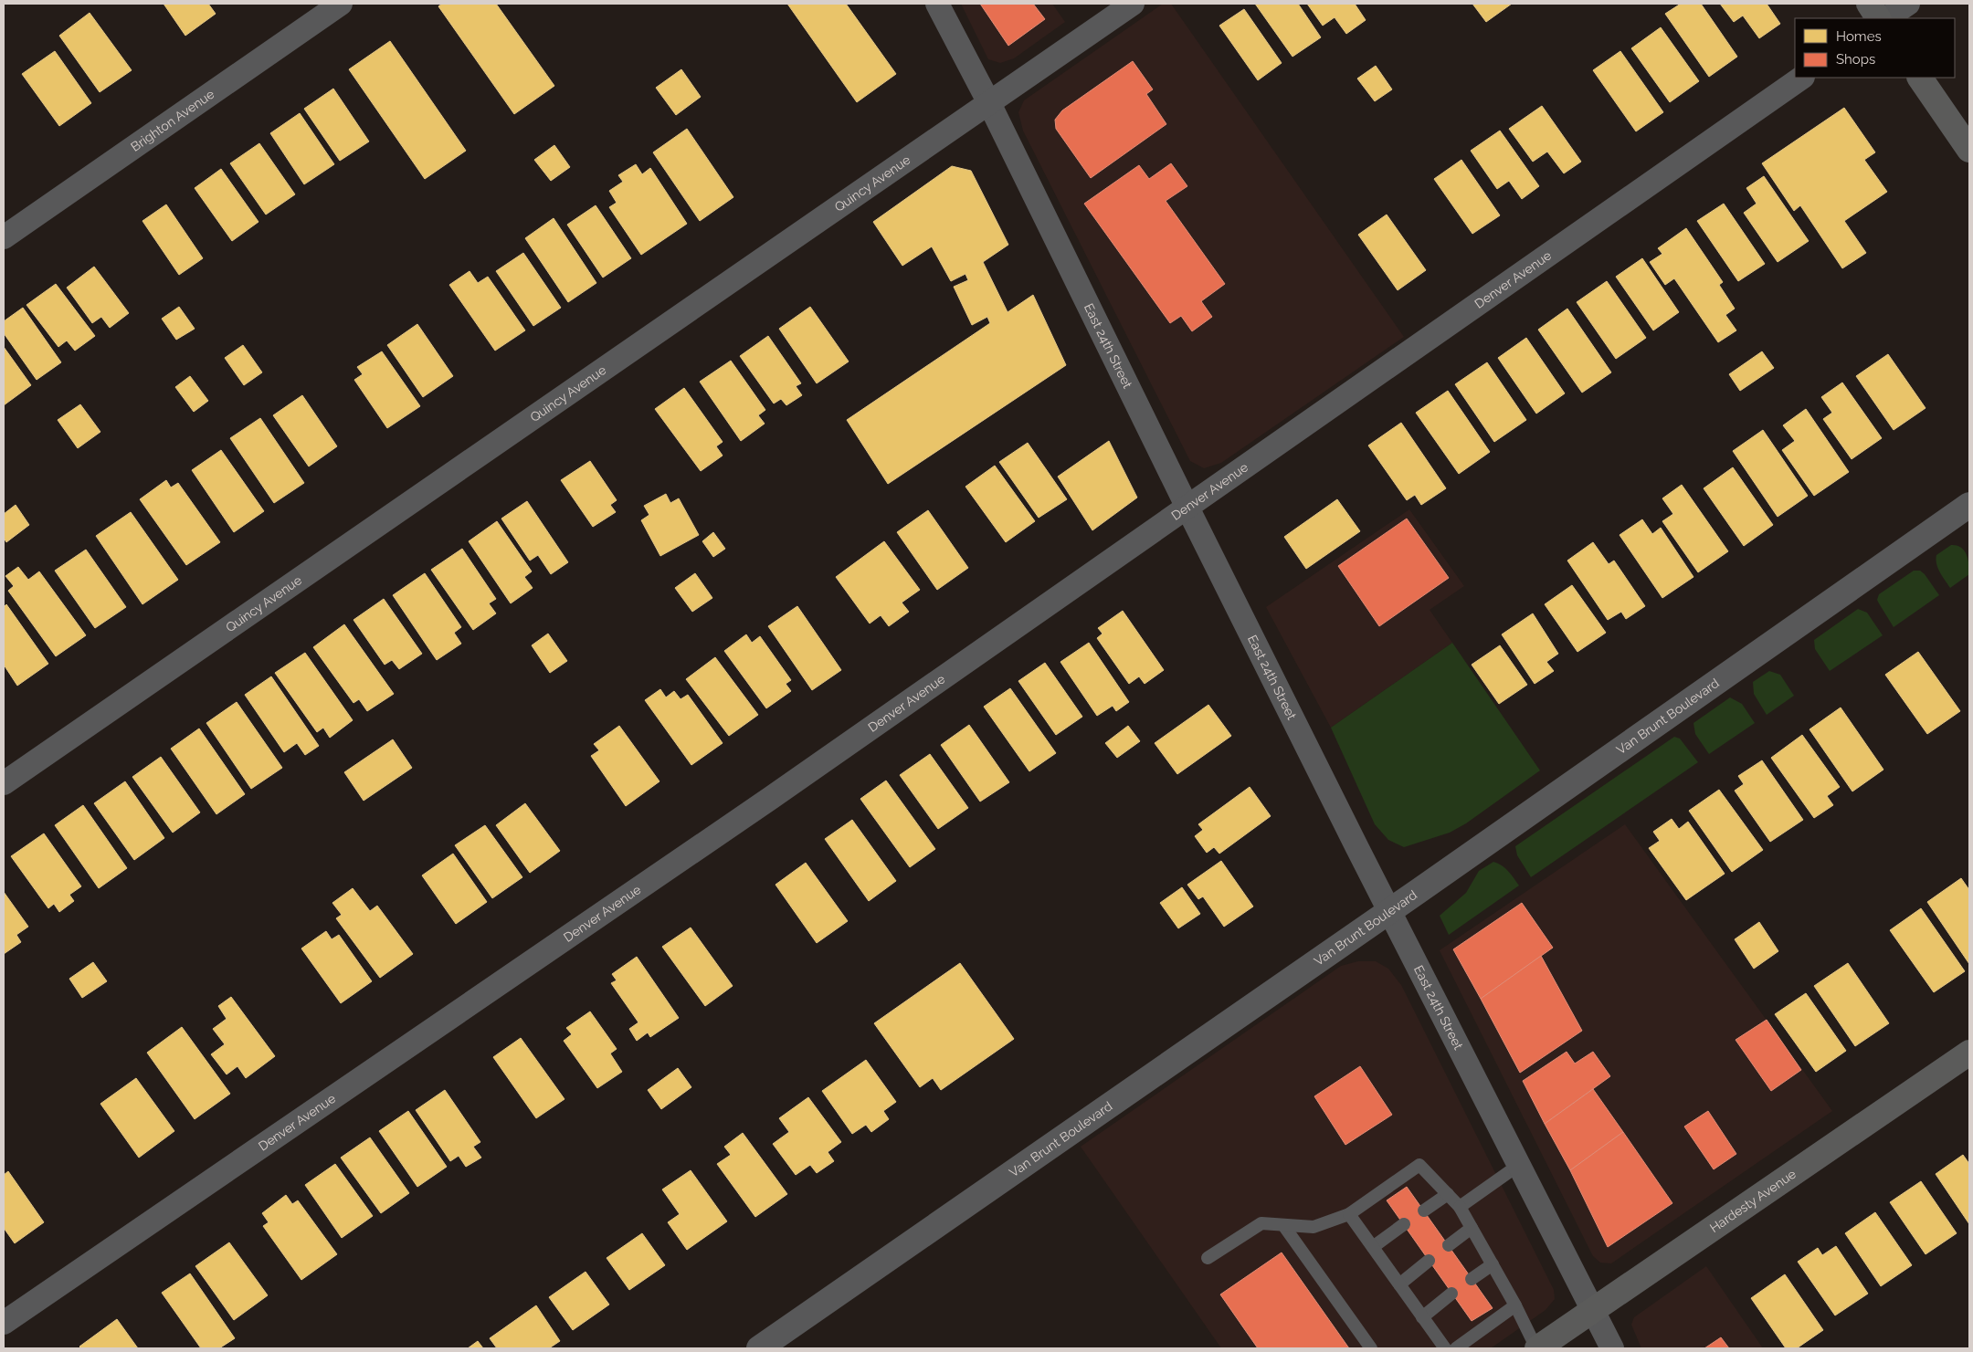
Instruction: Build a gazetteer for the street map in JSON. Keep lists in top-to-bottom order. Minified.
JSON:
{"streets":{"main road":["Hardesty Avenue"],"street":["Brighton Avenue","Quincy Avenue","Denver Avenue","East 24th Street","Van Brunt Boulevard"]},"crossings":[["Quincy Avenue","East 24th Street"],["Denver Avenue","East 24th Street"],["East 24th Street","Van Brunt Boulevard"],["East 24th Street","Hardesty Avenue"]],"legend":["Homes","Shops"]}
